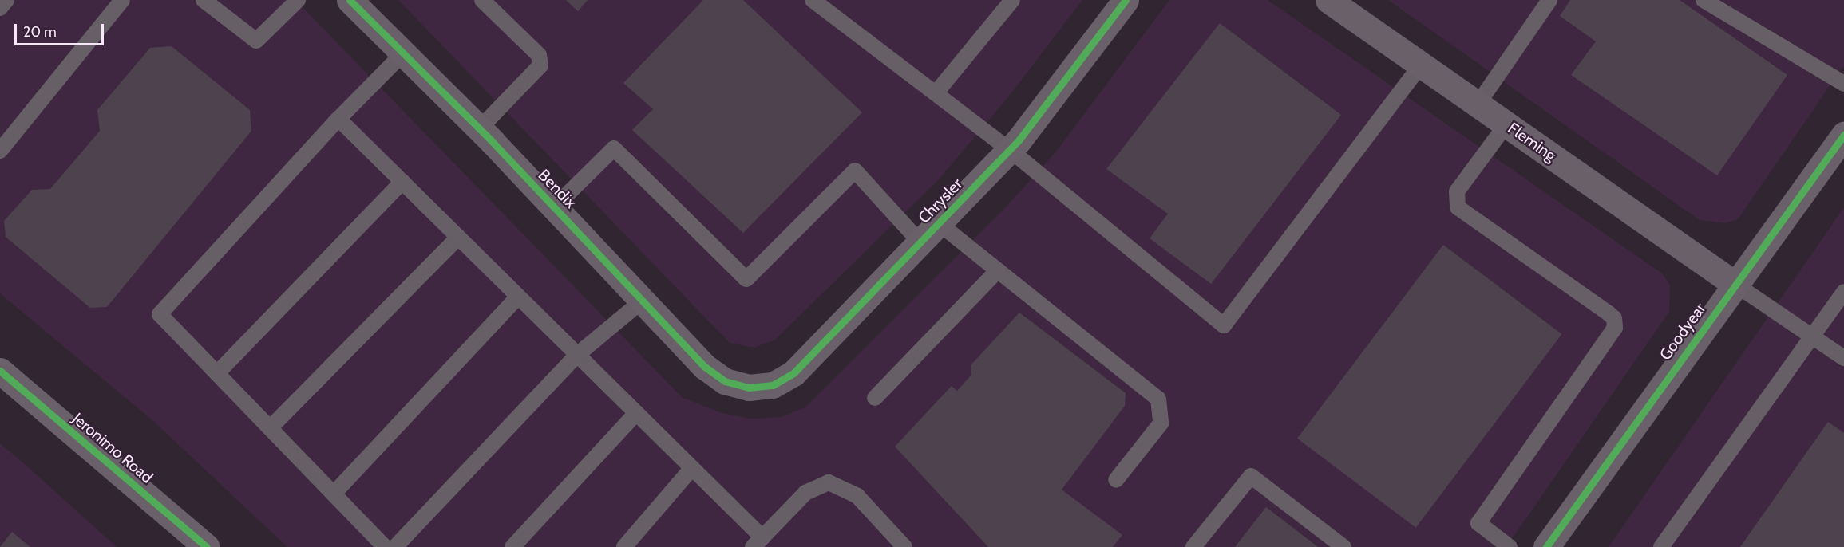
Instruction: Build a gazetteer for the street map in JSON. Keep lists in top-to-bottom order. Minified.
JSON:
{"streets":{"street":["Fleming","Bendix","Chrysler","Goodyear","Jeronimo Road"]},"crossings":[["Fleming","Goodyear"],["Bendix","Chrysler"]],"scale_bar":"20 m"}
